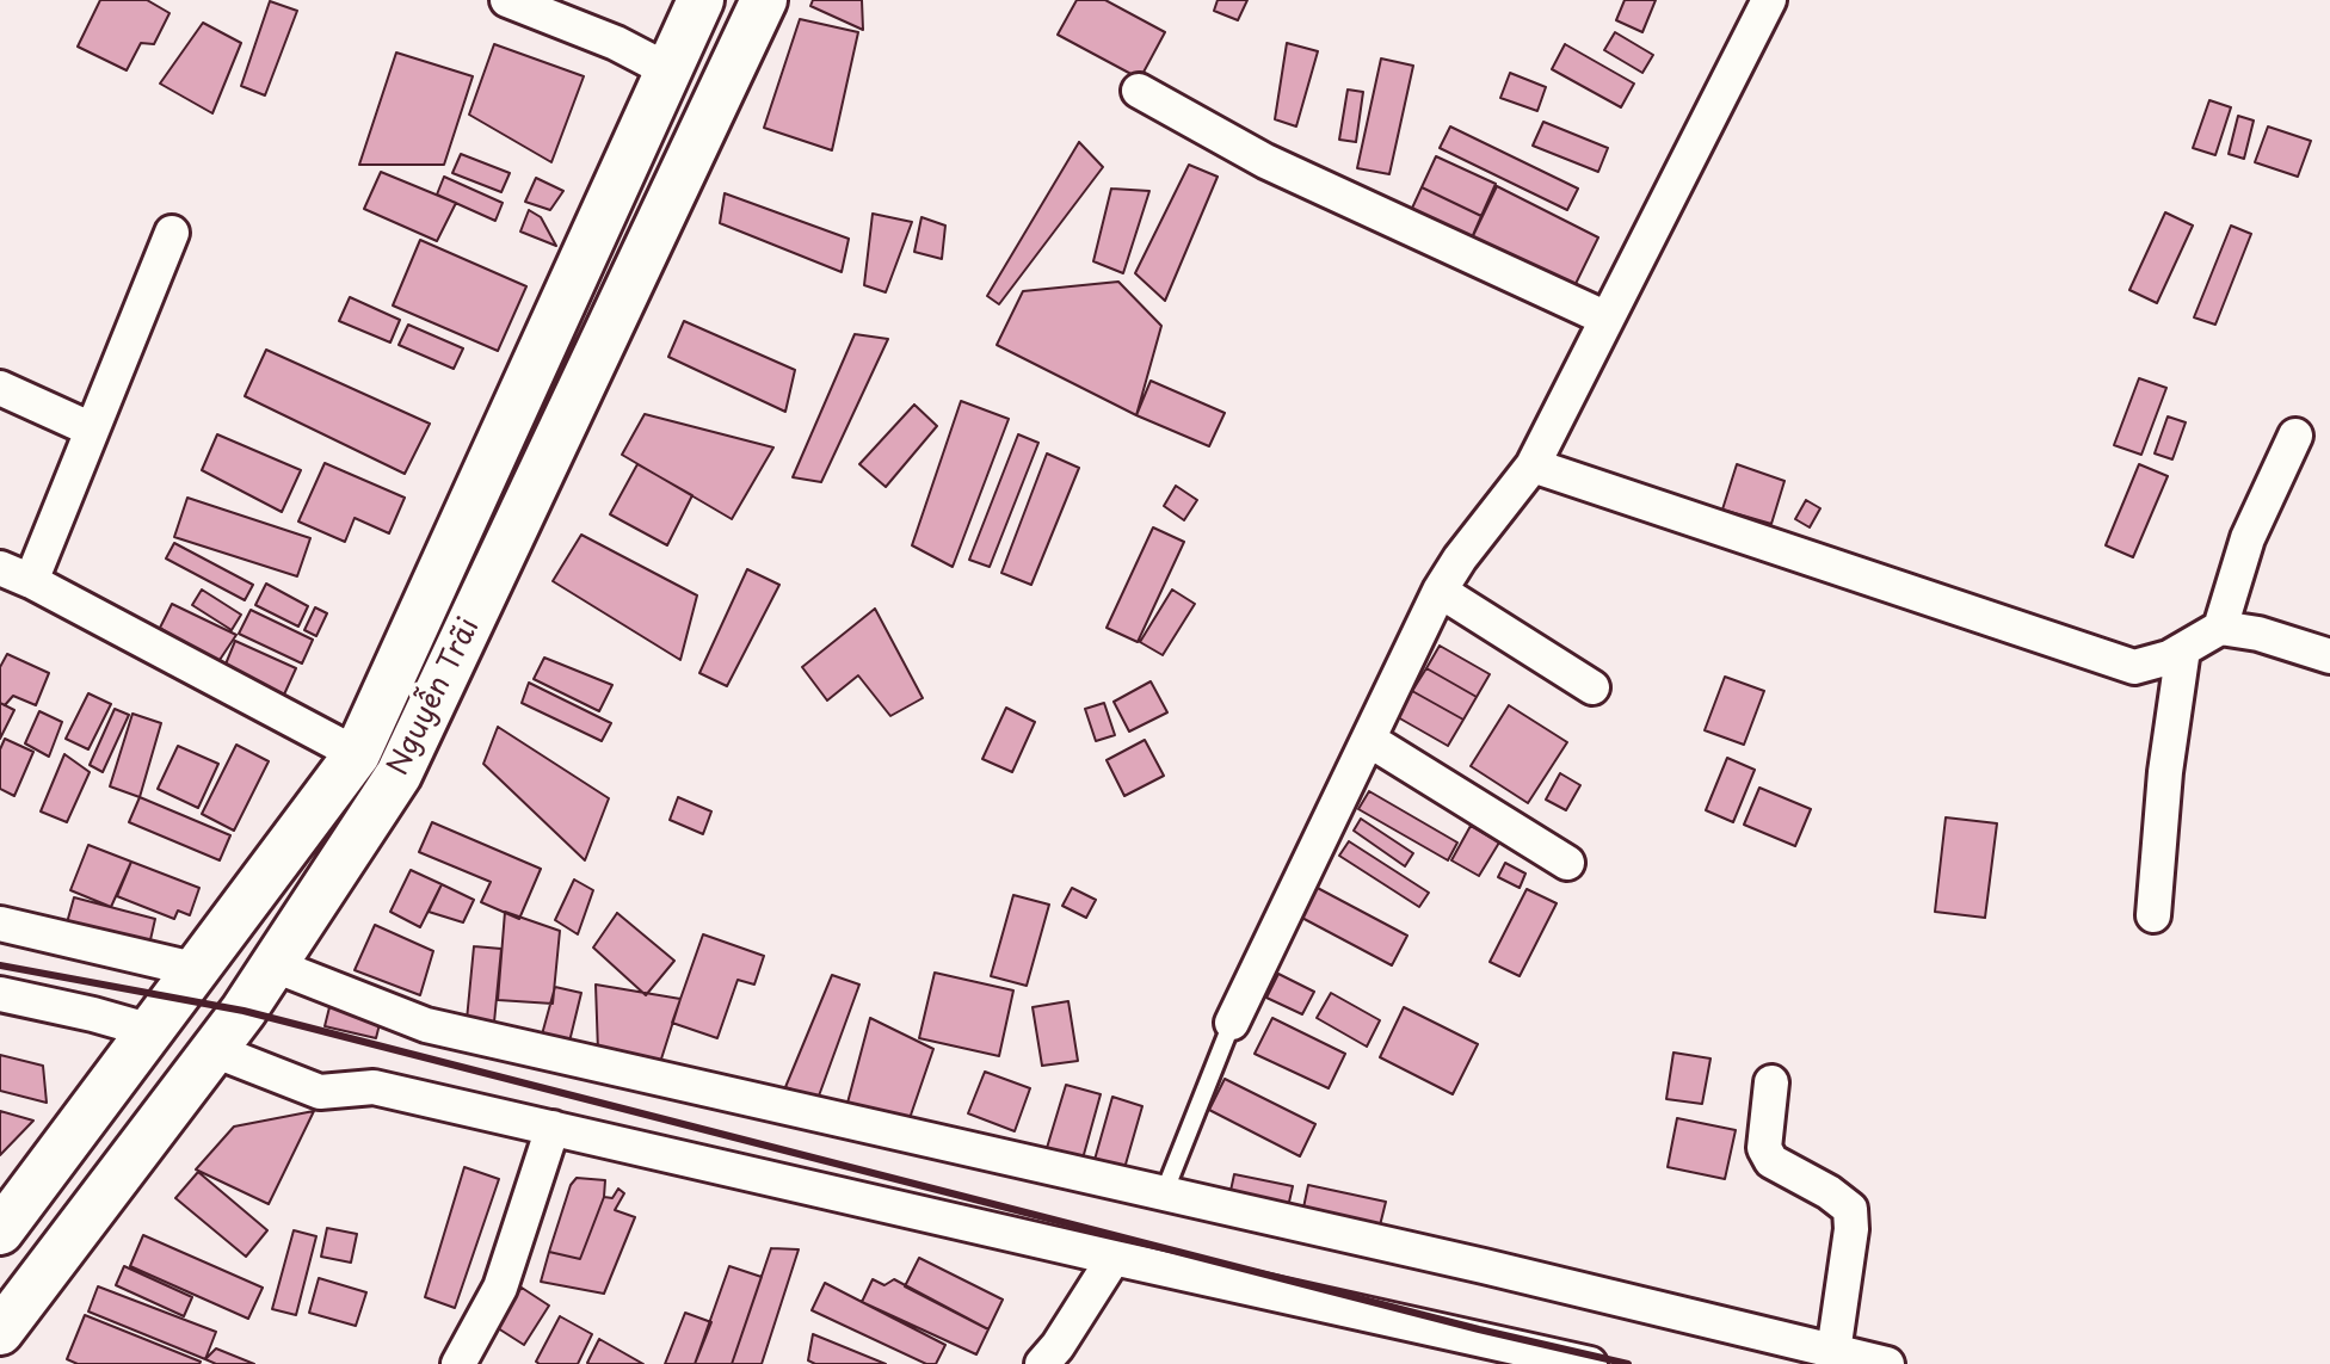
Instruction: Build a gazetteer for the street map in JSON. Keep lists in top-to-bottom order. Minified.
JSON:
{"streets":{"main road":["Nguyễn Trãi"]}}
